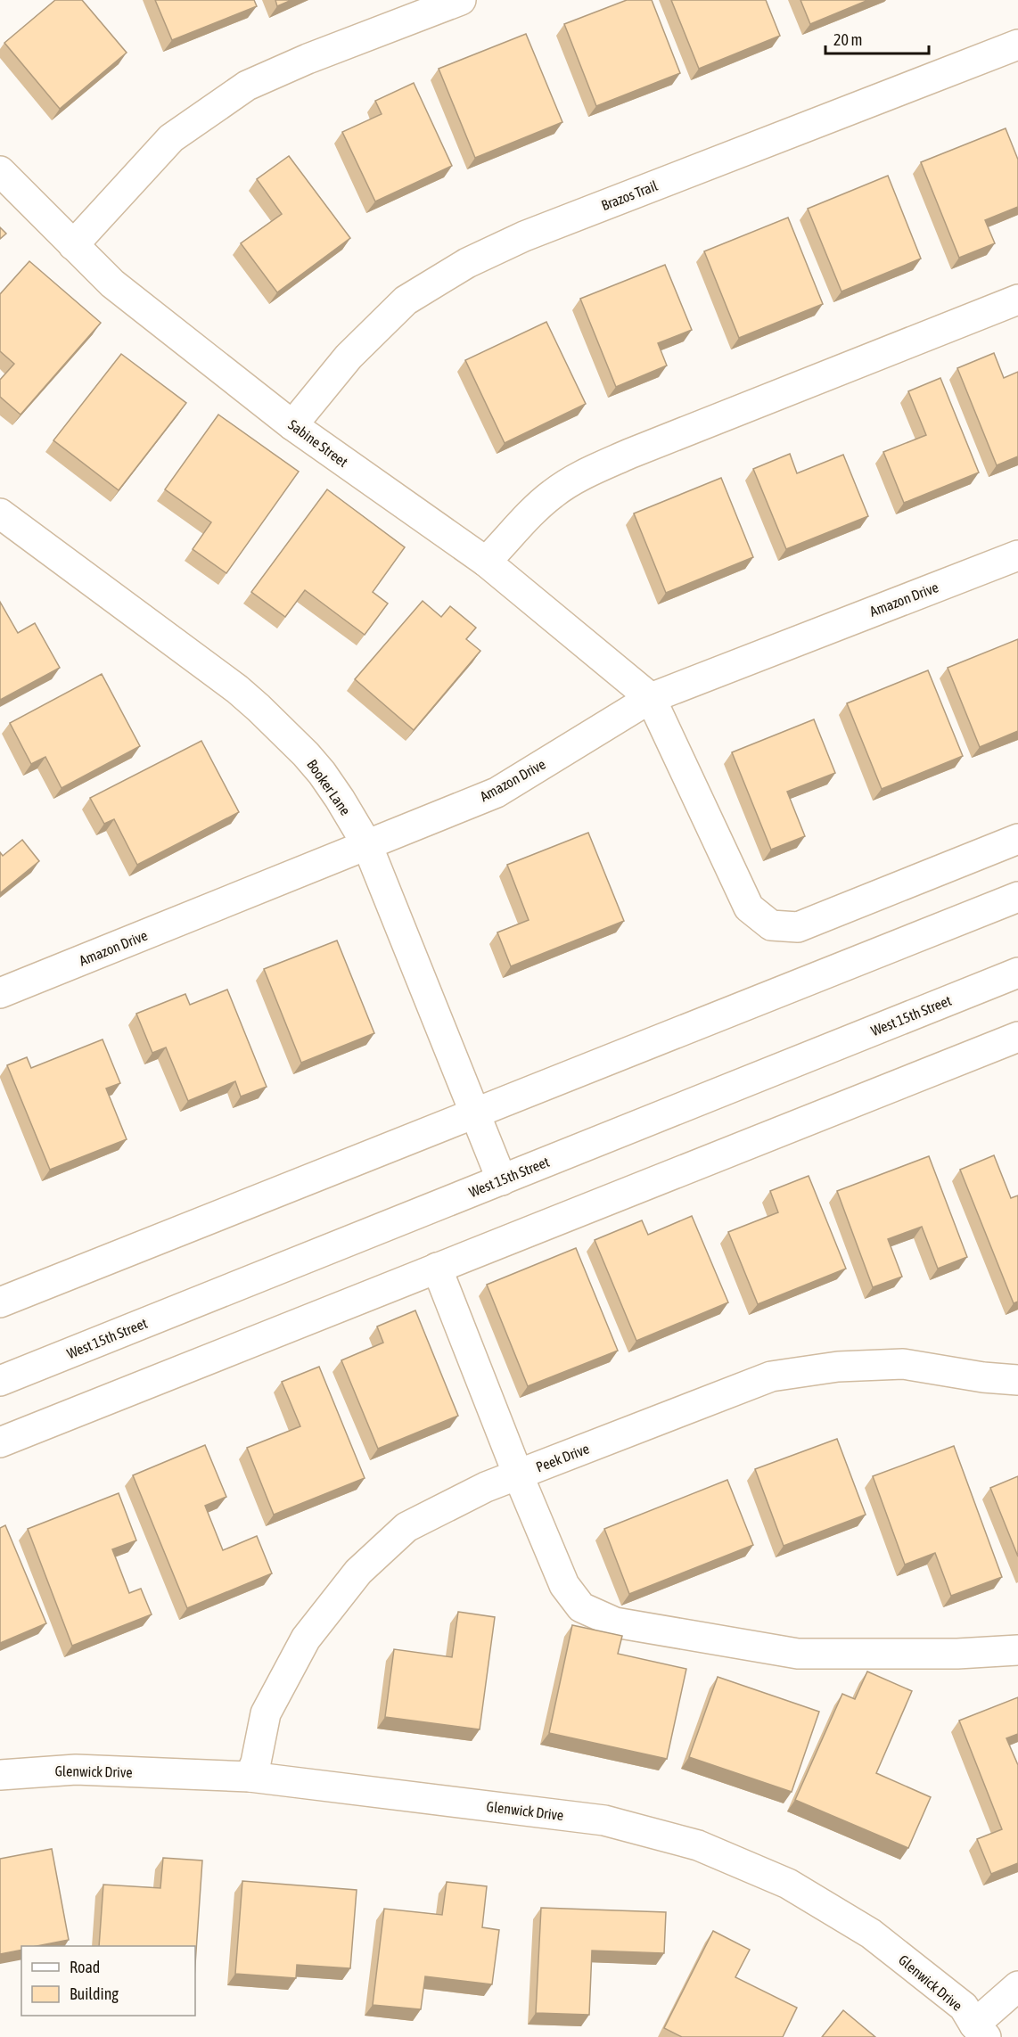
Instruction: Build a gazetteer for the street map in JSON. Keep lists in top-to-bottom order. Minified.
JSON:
{"streets":{"street":["Brazos Trail","Sabine Street","Amazon Drive","Booker Lane","West 15th Street","Peek Drive","Glenwick Drive"]},"crossings":[["Brazos Trail","Sabine Street"],["Sabine Street","Amazon Drive"],["Amazon Drive","Booker Lane"],["Booker Lane","West 15th Street"],["Peek Drive","Glenwick Drive"]],"legend":["Road","Building"],"scale_bar":"20 m"}
